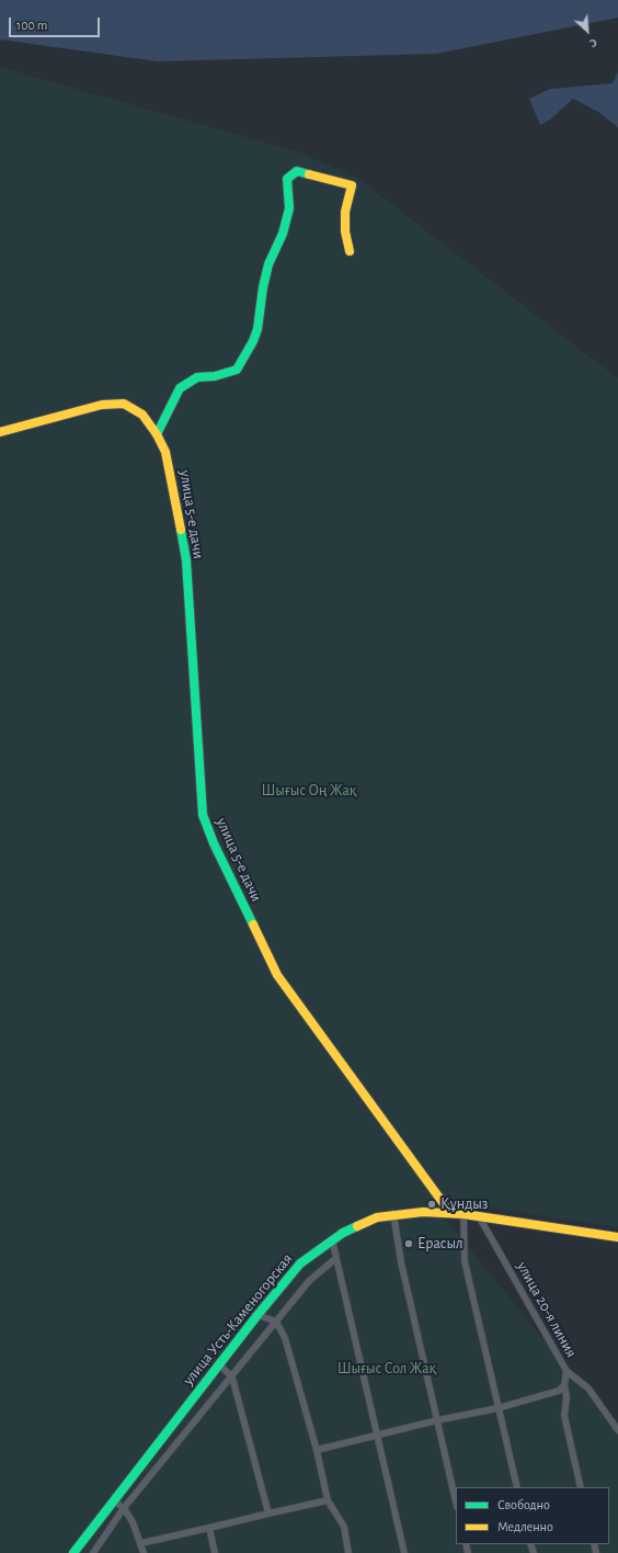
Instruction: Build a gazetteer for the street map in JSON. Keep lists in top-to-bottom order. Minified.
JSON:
{"streets":{"street":["улица 5-е дачи","улица 20-я линия","улица Усть-Каменогорская"]},"crossings":[["улица 5-е дачи","улица Усть-Каменогорская"],["улица 20-я линия","улица Усть-Каменогорская"]],"parks":["Шығыс Оң Жақ","Шығыс Сол Жақ"],"places":["Құндыз","Ерасыл"],"legend":["Свободно","Медленно"],"scale_bar":"100 m","north":"bottom right"}
